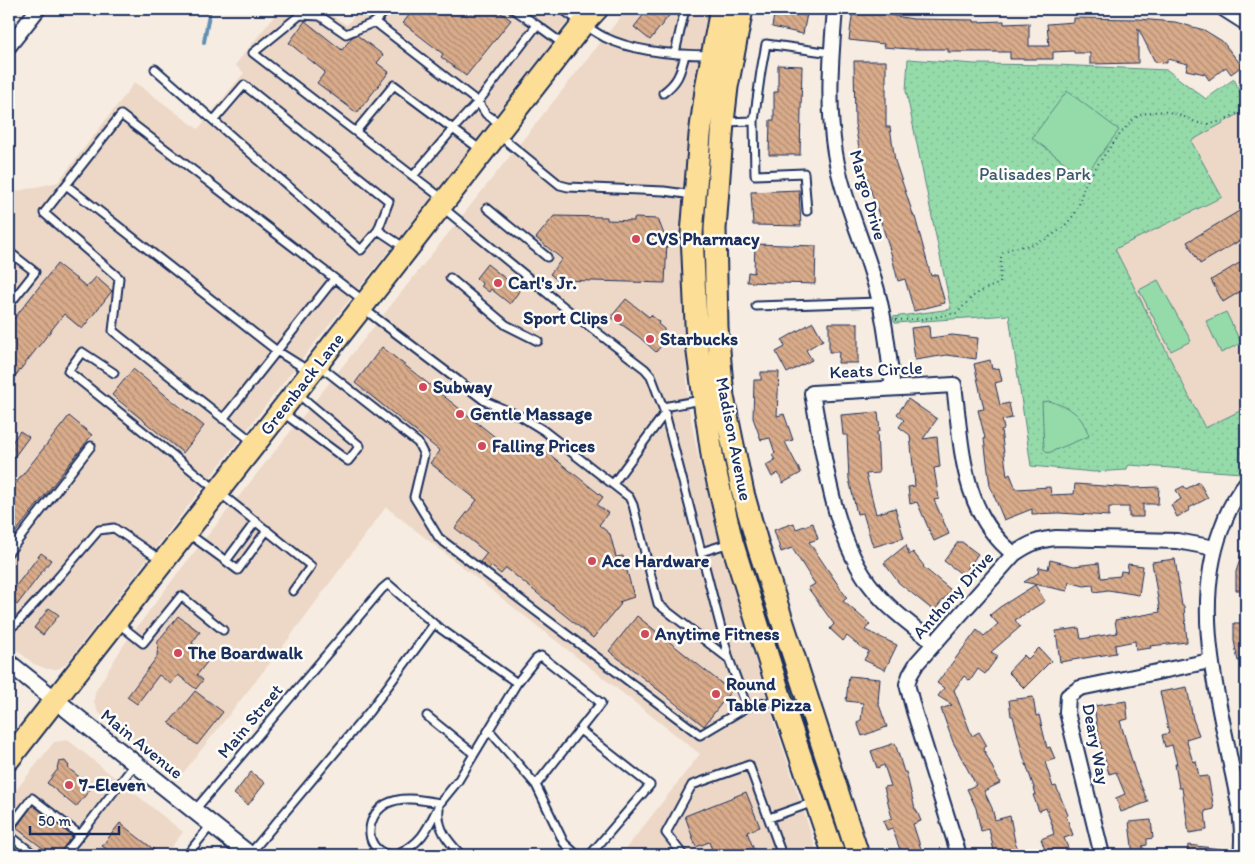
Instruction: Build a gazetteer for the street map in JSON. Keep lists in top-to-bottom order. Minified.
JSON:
{"streets":{"main road":["Greenback Lane","Madison Avenue"],"street":["Margo Drive","Keats Circle","Anthony Drive","Main Avenue","Deary Way"],"lane":["Main Street"]},"crossings":[["Margo Drive","Keats Circle"],["Keats Circle","Anthony Drive"],["Greenback Lane","Main Avenue"],["Main Street","Main Avenue"]],"parks":["Palisades Park"],"places":["CVS Pharmacy","Carl's Jr.","Sport Clips","Starbucks","Subway","Gentle Massage","Falling Prices","Ace Hardware","Anytime Fitness","The Boardwalk","Round Table Pizza","7-Eleven"],"scale_bar":"50 m"}
